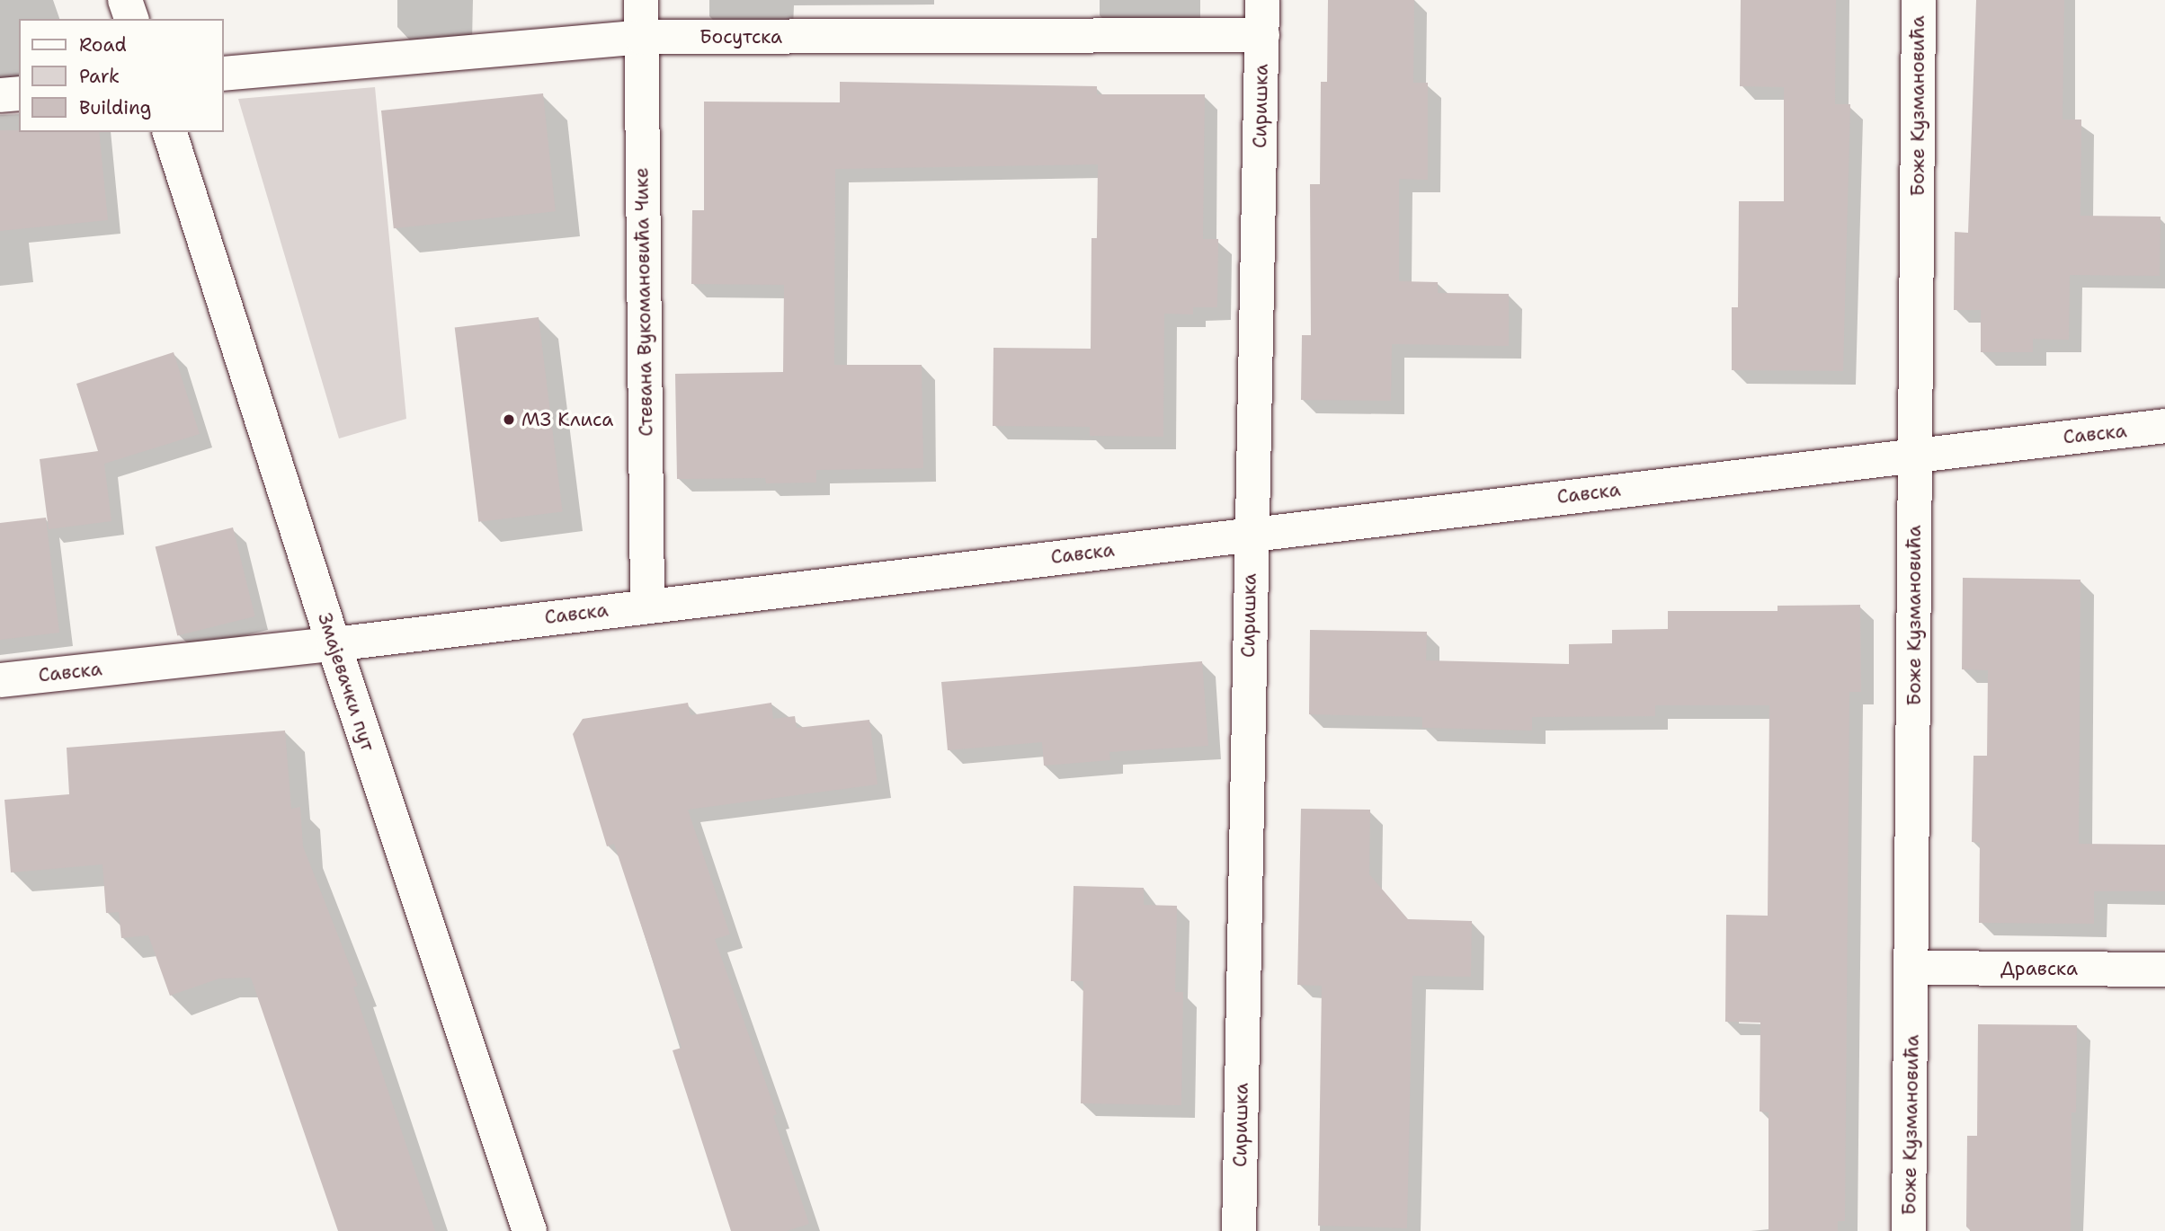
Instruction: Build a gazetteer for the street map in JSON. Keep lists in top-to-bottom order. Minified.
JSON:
{"streets":{"street":["Босутска","Сиришка","Боже Кузмановића","Стевана Вукомановића Чике","Савска","Змајевачки пут","Дравска"]},"crossings":[["Босутска","Сиришка"],["Босутска","Стевана Вукомановића Чике"],["Сиришка","Савска"],["Боже Кузмановића","Савска"],["Боже Кузмановића","Дравска"],["Стевана Вукомановића Чике","Савска"],["Савска","Змајевачки пут"]],"places":["МЗ Клиса"],"legend":["Road","Park","Building"]}
